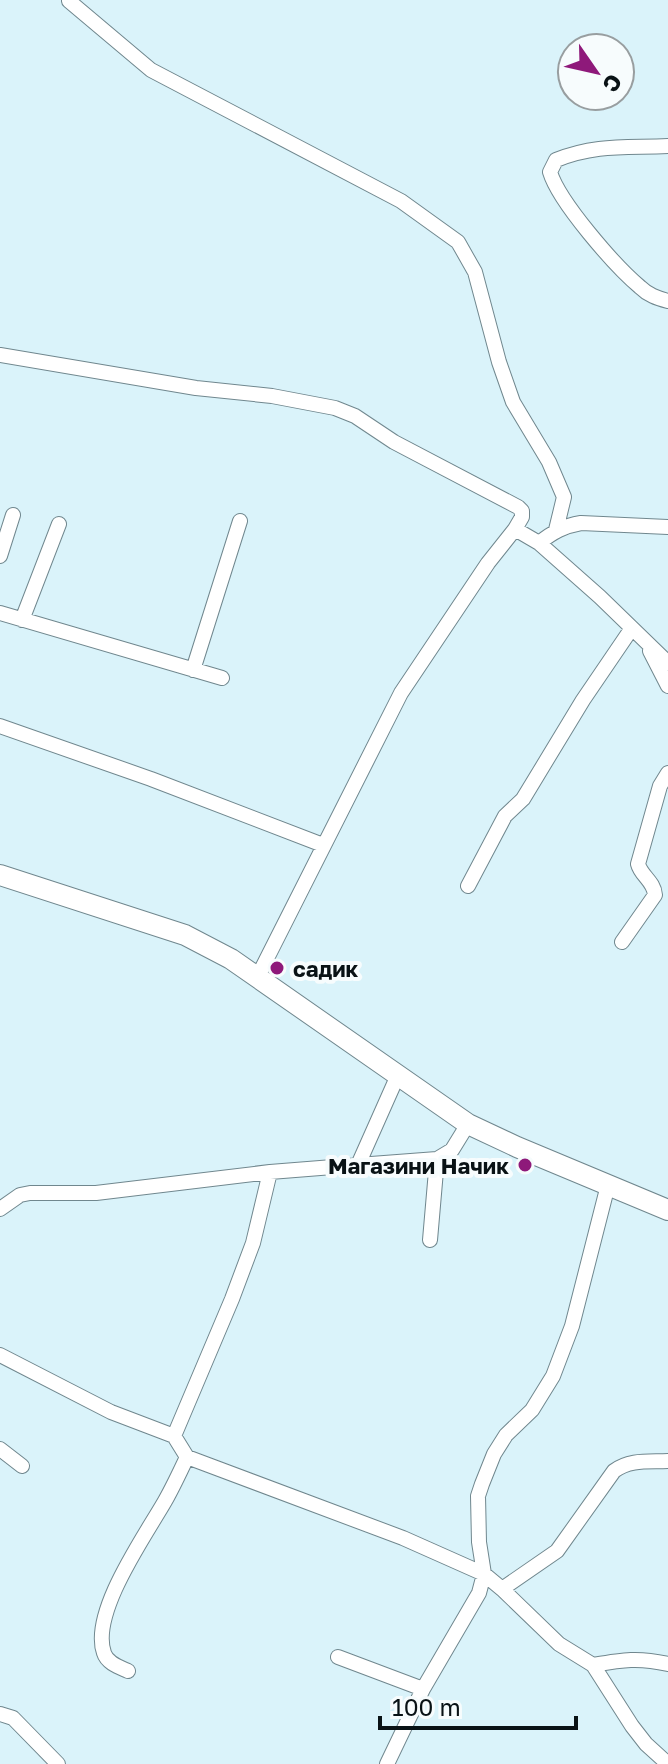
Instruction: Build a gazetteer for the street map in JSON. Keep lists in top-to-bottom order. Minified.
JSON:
{"places":["садик","Магазини Начик"],"scale_bar":"100 m","north":"bottom right"}
